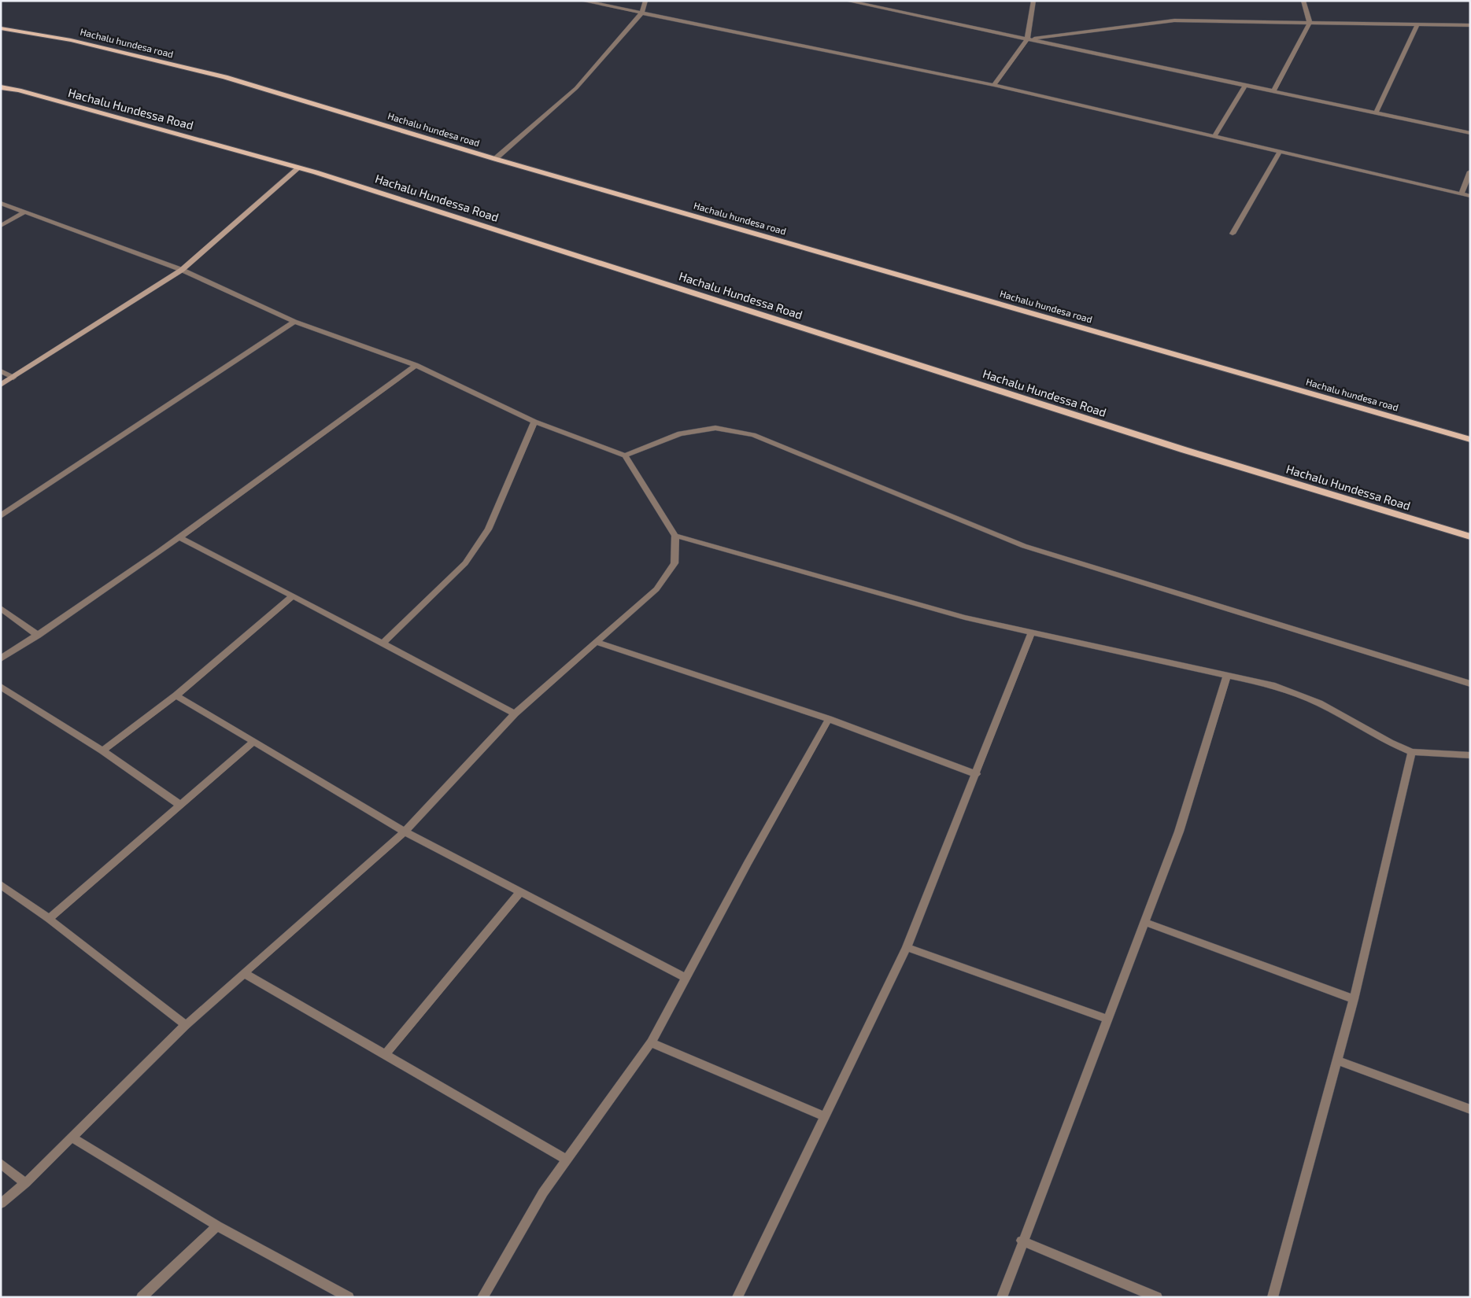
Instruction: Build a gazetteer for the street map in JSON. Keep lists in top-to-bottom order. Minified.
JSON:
{"streets":{"main road":["Hachalu hundesa road","Hachalu Hundessa Road"]}}
